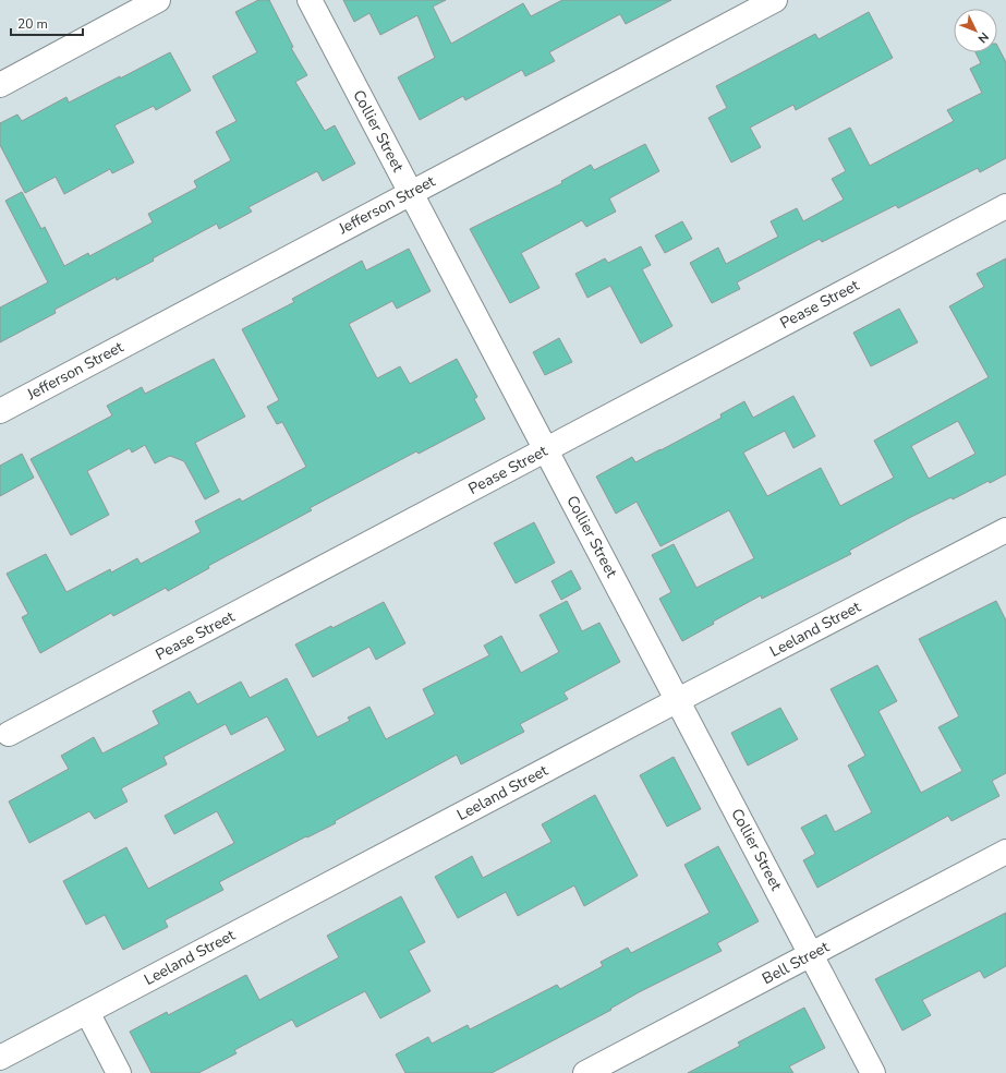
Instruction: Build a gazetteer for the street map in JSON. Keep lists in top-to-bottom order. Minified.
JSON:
{"streets":{"street":["Collier Street","Jefferson Street","Pease Street","Leeland Street","Bell Street"]},"crossings":[["Collier Street","Jefferson Street"],["Collier Street","Pease Street"],["Collier Street","Leeland Street"],["Collier Street","Bell Street"]],"scale_bar":"20 m","north":"bottom right"}
